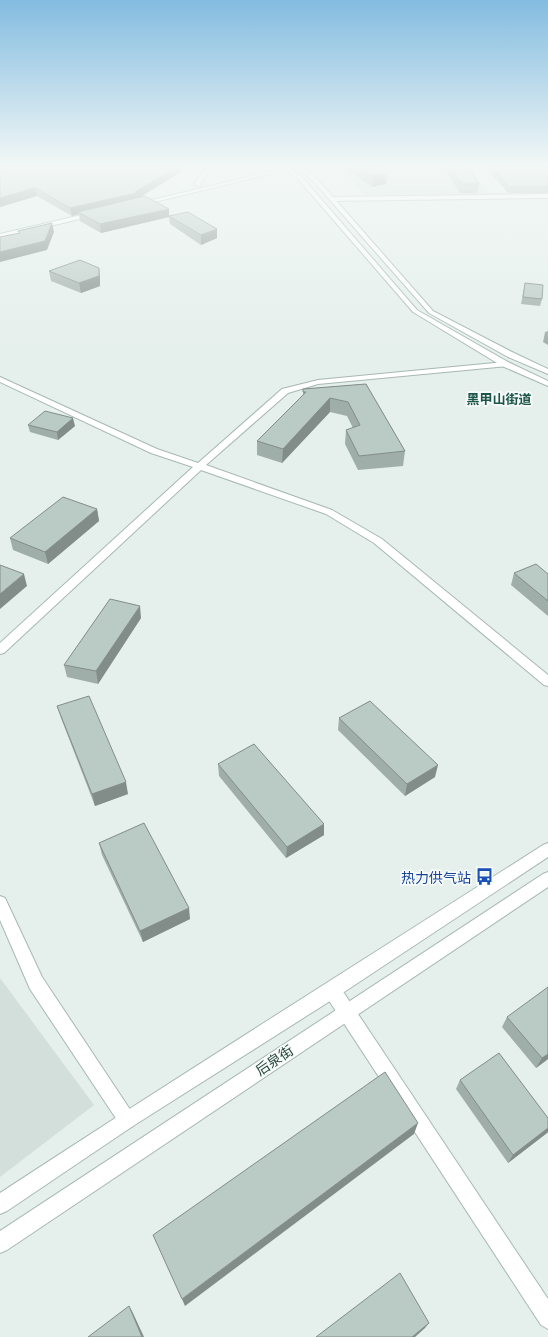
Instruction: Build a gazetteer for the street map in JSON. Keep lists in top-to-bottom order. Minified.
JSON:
{"streets":{"street":["后泉街"]},"districts":["黑甲山街道"],"places":{"bus stop":["热力供气站"]}}
